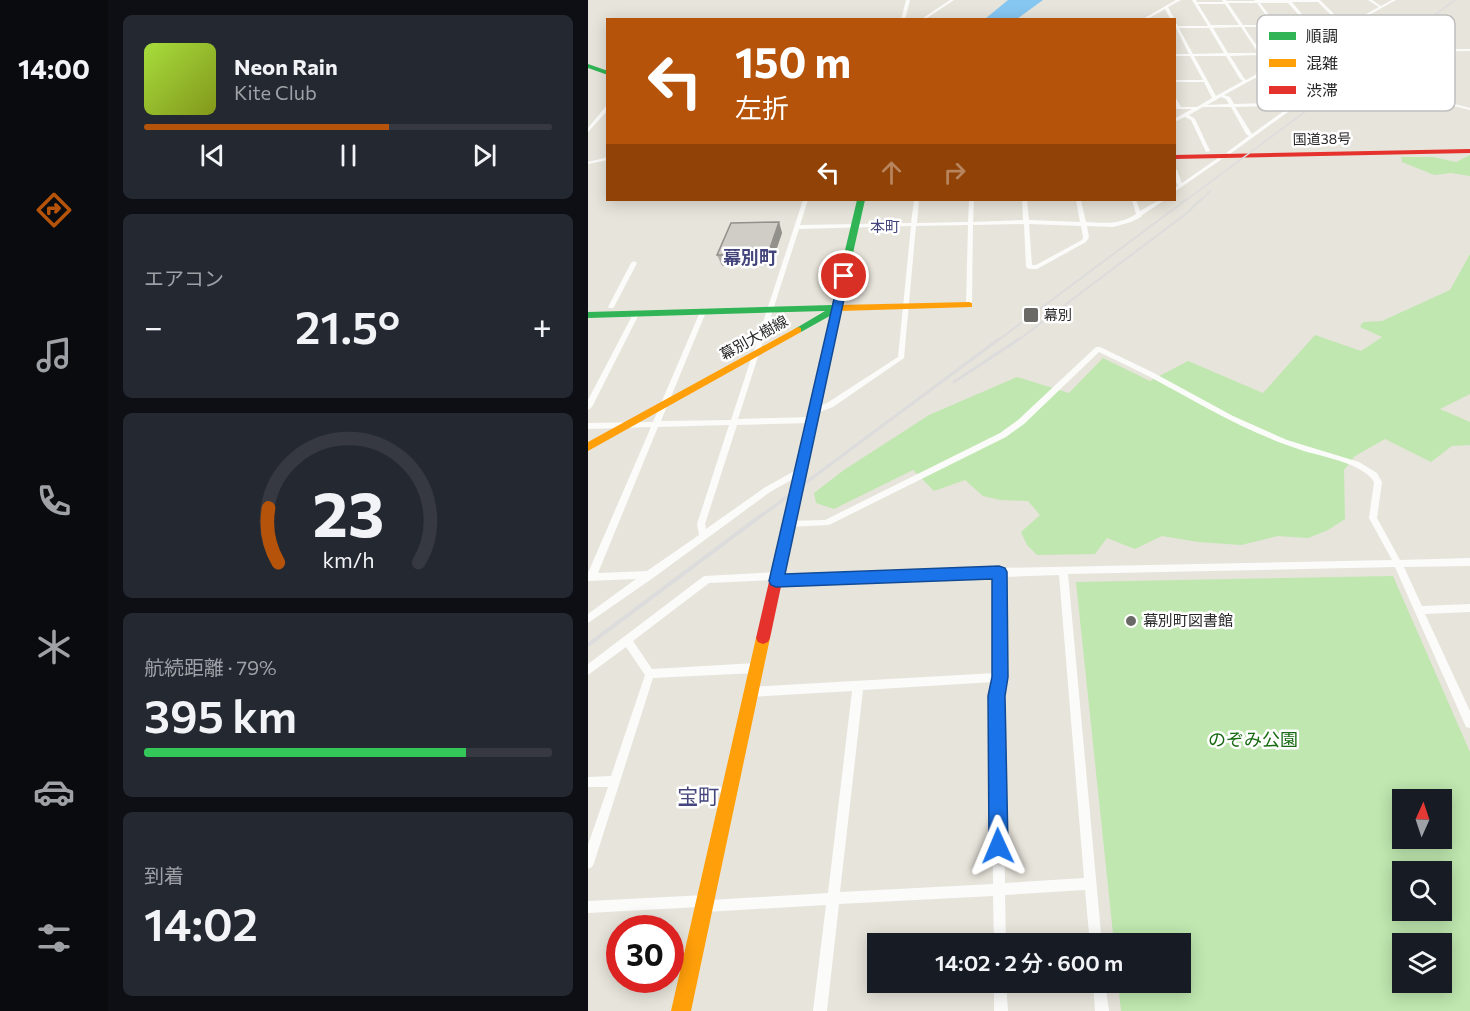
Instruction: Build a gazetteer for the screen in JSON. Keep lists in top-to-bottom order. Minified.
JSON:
{"streets":{"main road":["国道38号","幕別大樹線"]},"districts":["本町","幕別町","宝町"],"parks":["のぞみ公園"],"places":{"transit":["幕別"],"other":["幕別町図書館"]},"legend":["順調","混雑","渋滞"],"north":"top","page":{"tabs":"14:00","turn":["150 m","左折"],"song":["Neon Rain","Kite Club"],"tile":["エアコン",["航続距離 · 79%","395 km"],["到着","14:02"]],"heat":["−","21.5°","+"],"limit":"30","trip":"14:02 · 2 分 · 600 m","gauge":["23","km/h"]}}
